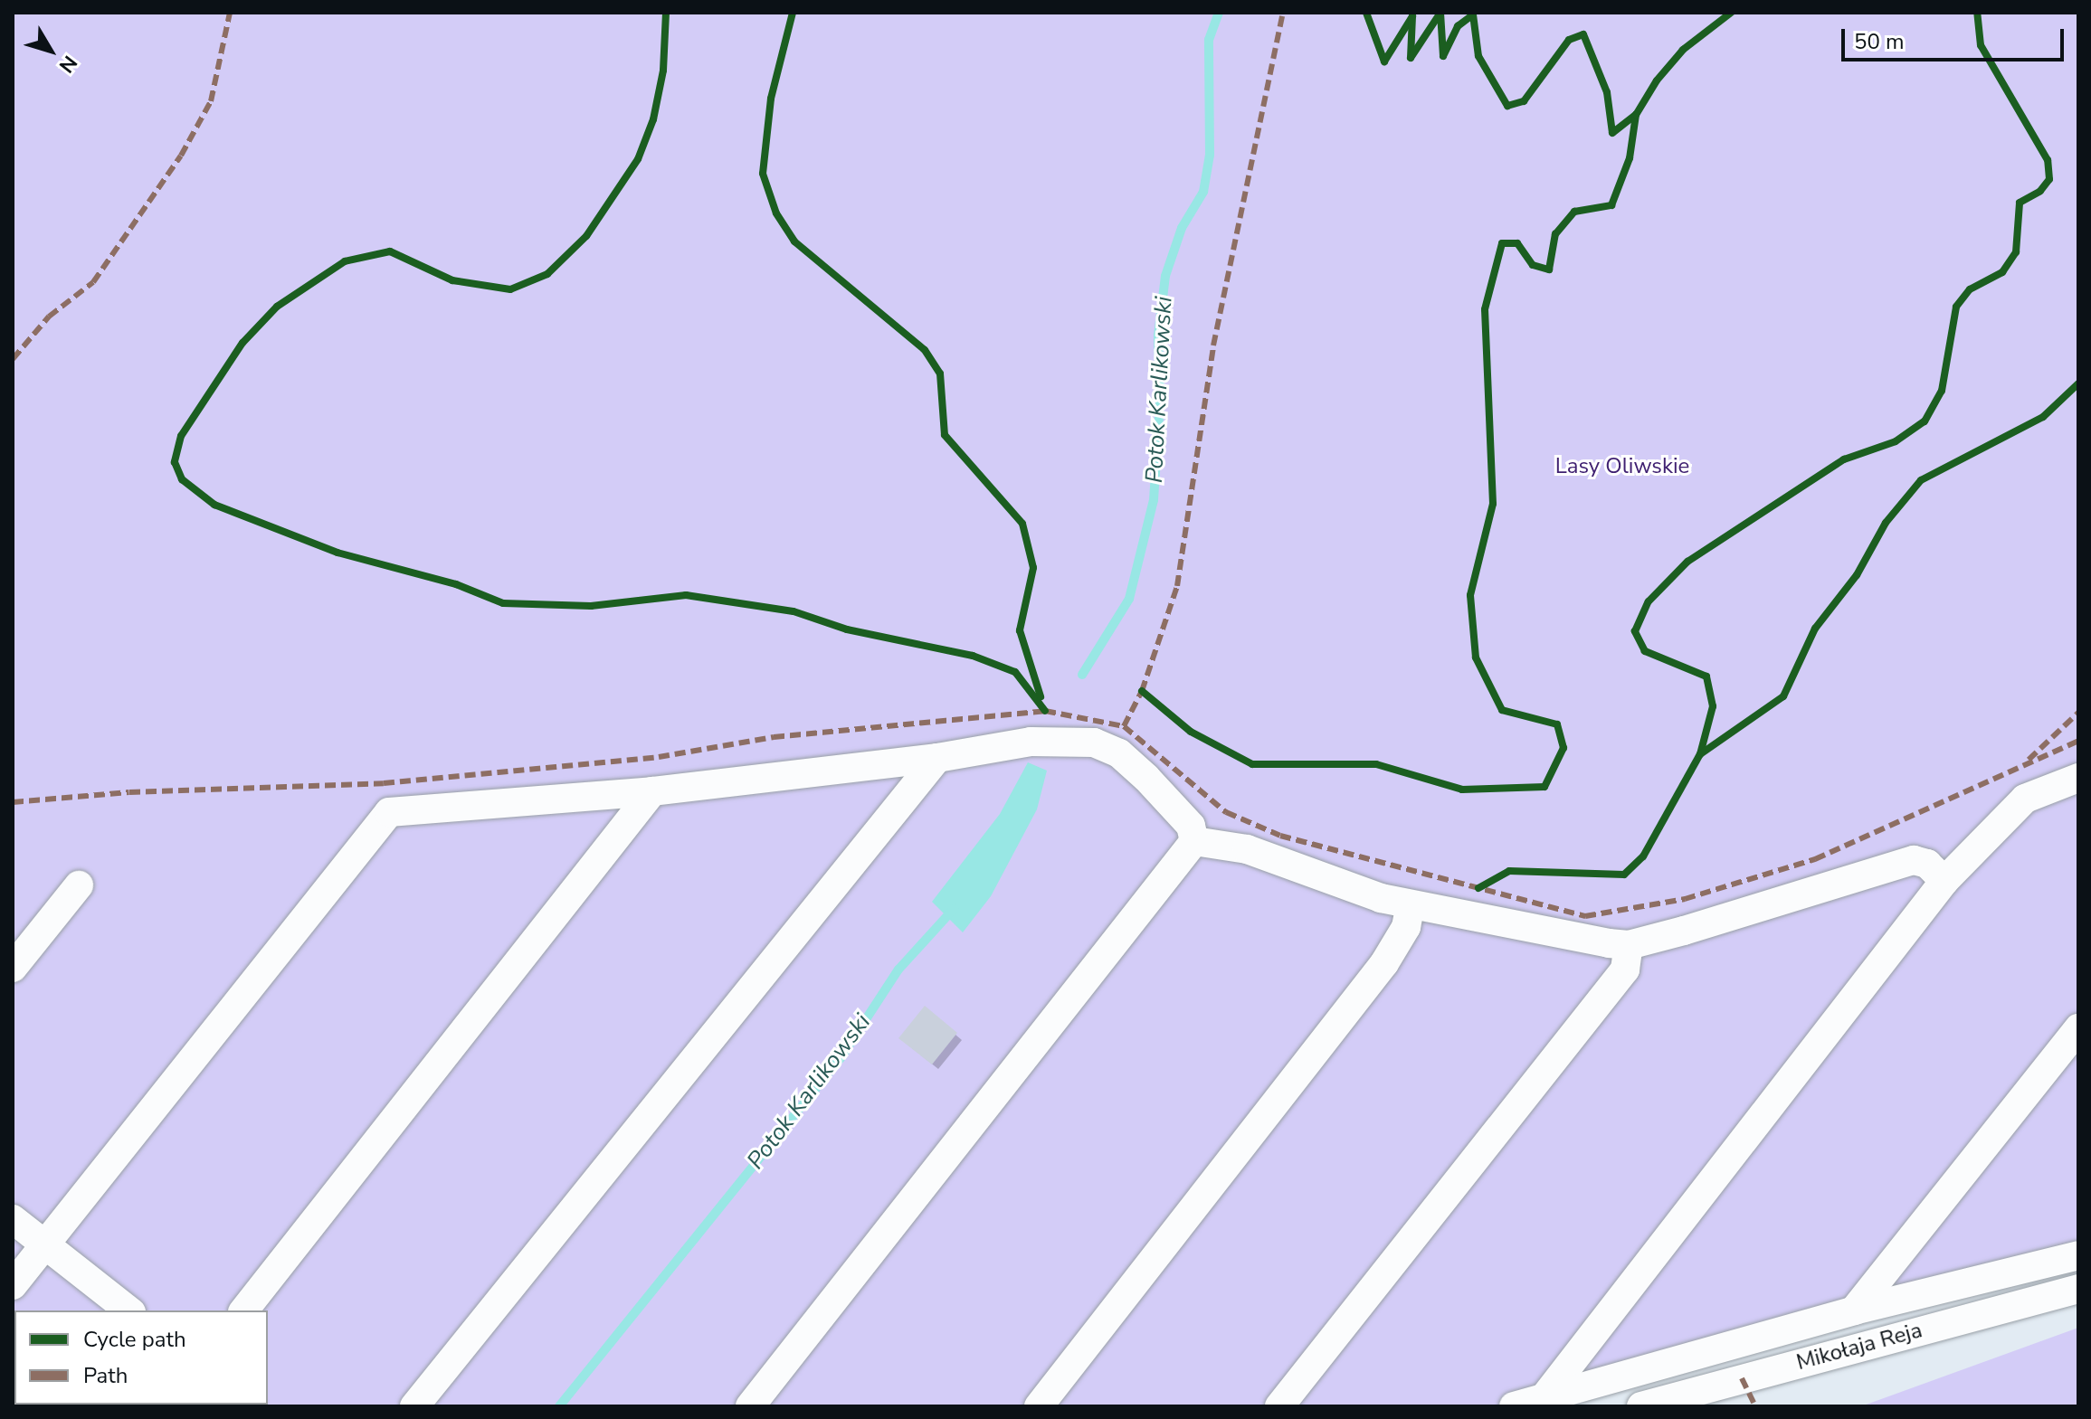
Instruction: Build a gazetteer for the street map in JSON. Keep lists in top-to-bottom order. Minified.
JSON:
{"streets":{"street":["Mikołaja Reja"]},"water":["Potok Karlikowski"],"parks":["Lasy Oliwskie"],"legend":["Cycle path","Path"],"scale_bar":"50 m","north":"bottom right"}
